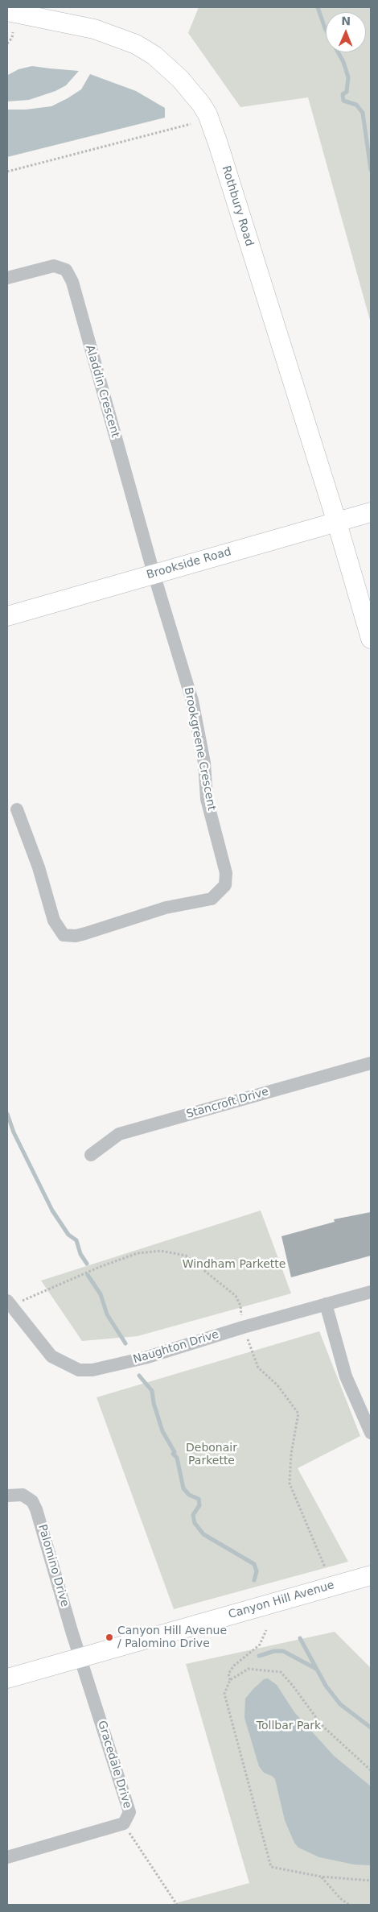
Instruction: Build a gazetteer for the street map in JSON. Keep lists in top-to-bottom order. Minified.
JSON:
{"streets":{"street":["Rothbury Road","Aladdin Crescent","Brookside Road","Brookgreene Crescent","Stancroft Drive","Naughton Drive","Palomino Drive","Canyon Hill Avenue","Gracedale Drive"]},"crossings":[["Rothbury Road","Brookside Road"],["Aladdin Crescent","Brookside Road"],["Aladdin Crescent","Brookgreene Crescent"],["Brookside Road","Brookgreene Crescent"],["Palomino Drive","Canyon Hill Avenue"],["Palomino Drive","Gracedale Drive"],["Canyon Hill Avenue","Gracedale Drive"]],"parks":["Windham Parkette","Debonair Parkette","Tollbar Park"],"places":["Canyon Hill Avenue / Palomino Drive"],"north":"top"}
